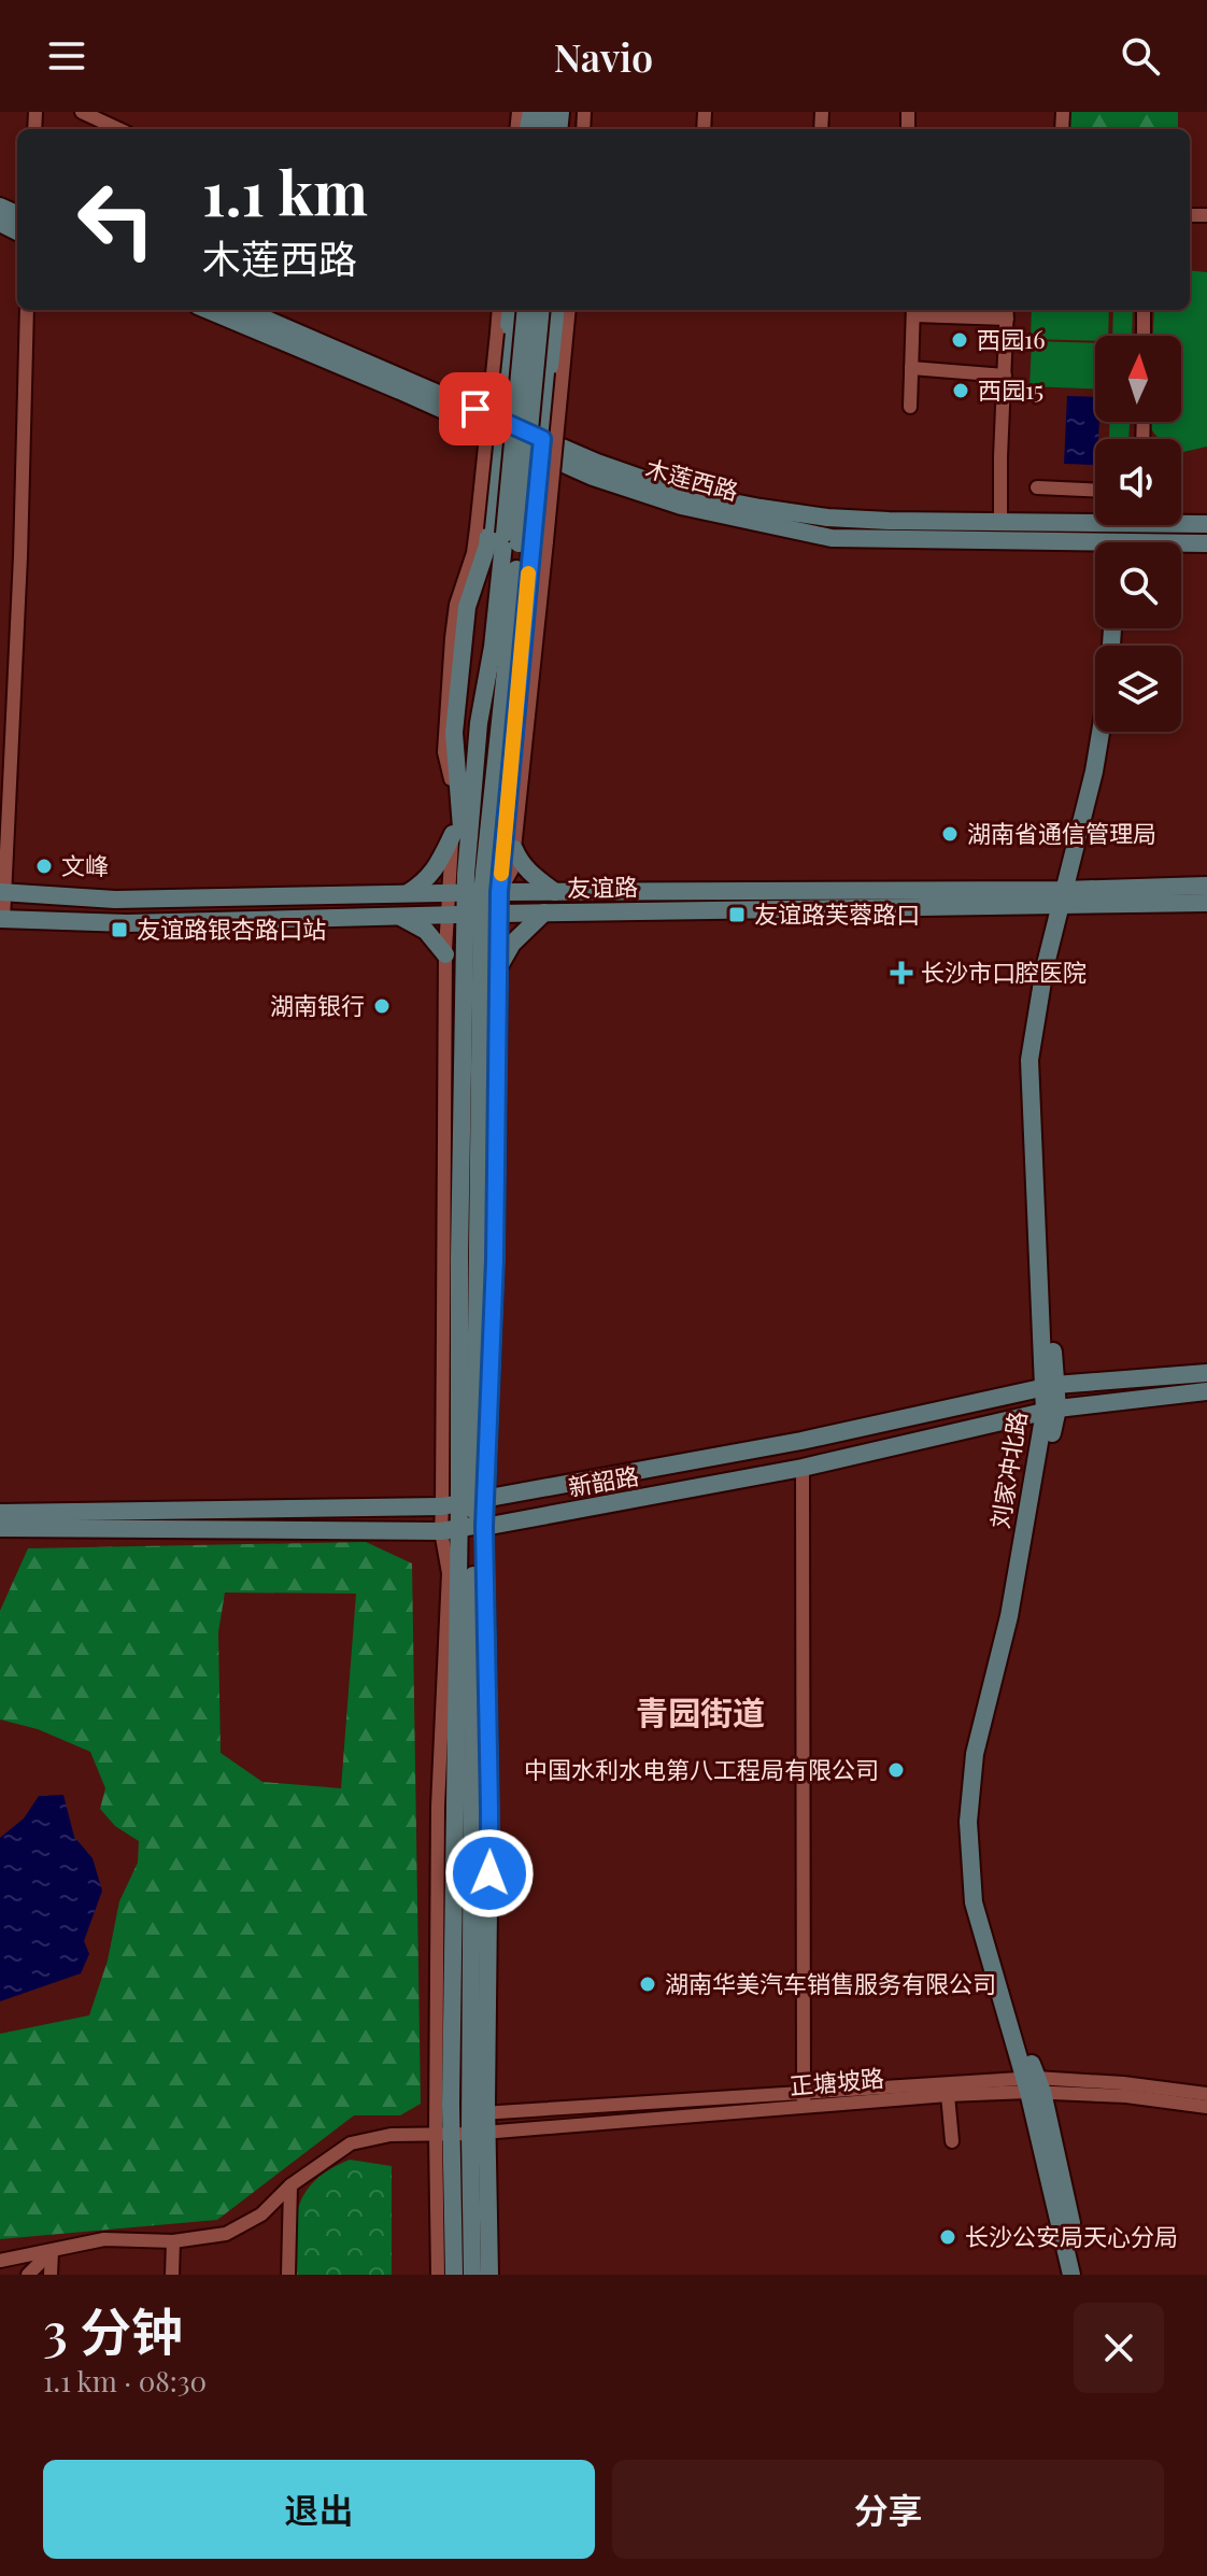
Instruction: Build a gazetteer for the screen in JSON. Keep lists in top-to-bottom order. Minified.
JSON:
{"streets":{"main road":["木莲西路","友谊路","刘家冲北路","新韶路"],"street":["正塘坡路"]},"crossings":[["友谊路","刘家冲北路"],["刘家冲北路","新韶路"],["刘家冲北路","正塘坡路"]],"districts":["青园街道"],"places":{"other":["西园16","西园15","湖南省通信管理局","文峰","湖南银行","中国水利水电第八工程局有限公司","湖南华美汽车销售服务有限公司","长沙公安局天心分局"],"transit":["友谊路芙蓉路口","友谊路银杏路口站"],"health":["长沙市口腔医院"]},"north":"top","page":{"header":"Navio","turn":["1.1 km","木莲西路"],"heading":["3 分钟","1.1 km · 08:30"],"buttons":["退出","分享"]}}
